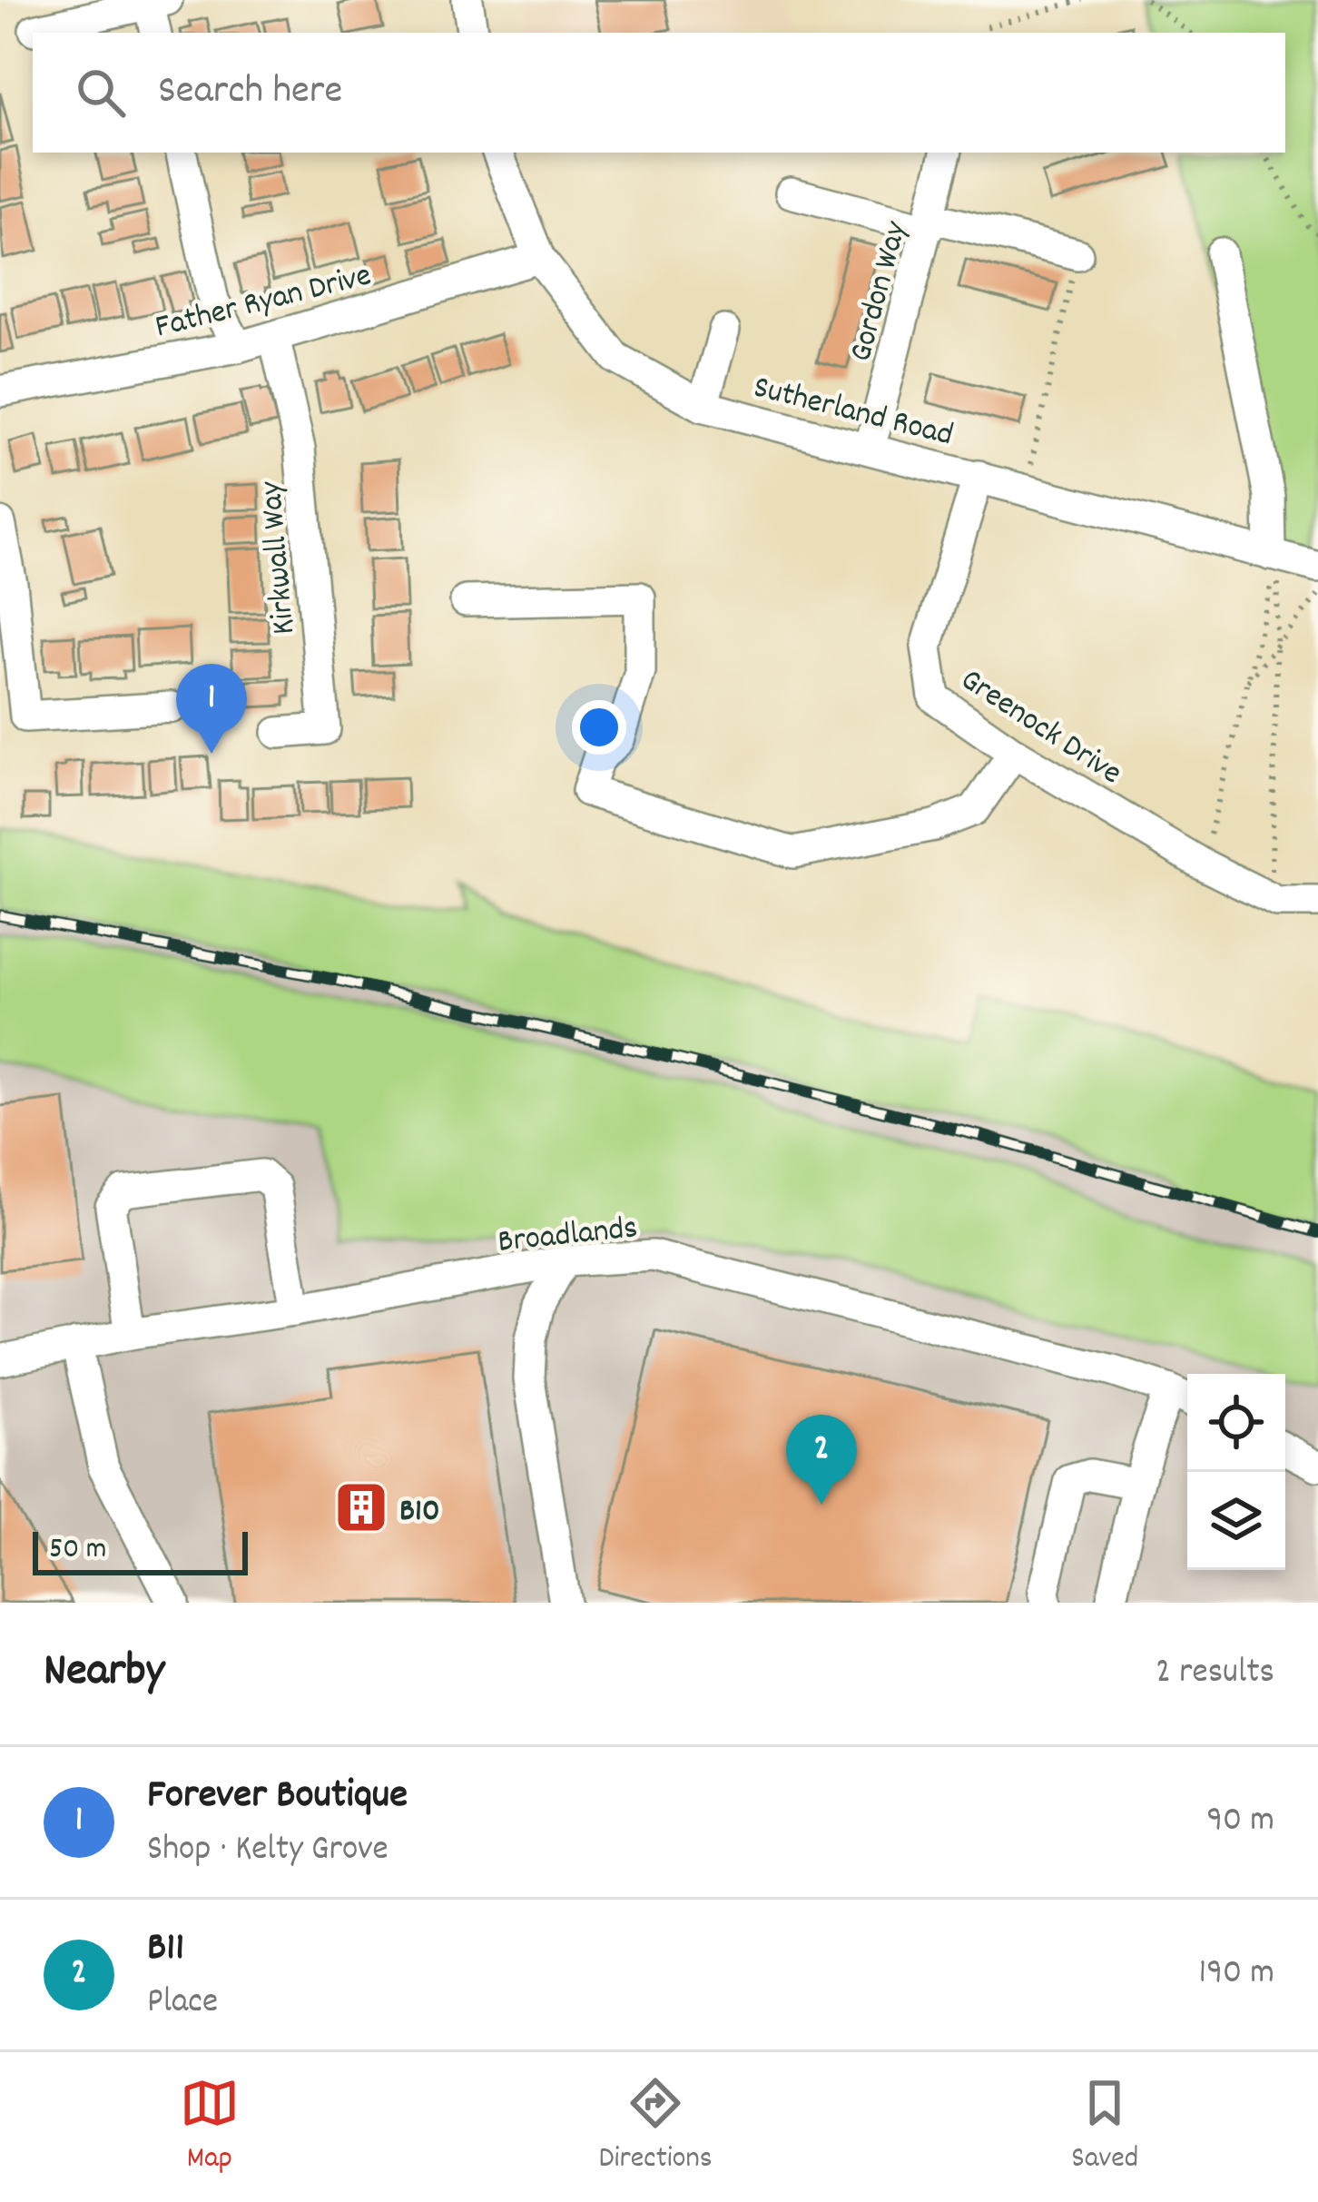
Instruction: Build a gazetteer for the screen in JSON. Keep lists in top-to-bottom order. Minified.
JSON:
{"streets":{"street":["Gordon Way","Father Ryan Drive","Sutherland Road","Kirkwall Way","Greenock Drive","Broadlands"]},"crossings":[["Gordon Way","Sutherland Road"],["Father Ryan Drive","Sutherland Road"],["Father Ryan Drive","Kirkwall Way"],["Sutherland Road","Greenock Drive"]],"places":{"building":["B10"]},"scale_bar":"50 m","page":{"search":"Search here","pins":["1","2"],"scale":"50 m","heading":["Nearby","2 results"],"list":[{"mark":"1","name":"Forever Boutique","note":"Shop · Kelty Grove","value":"90 m"},{"mark":"2","name":"B11","note":"Place","value":"190 m"}],"nav":["Map","Directions","Saved"]}}
